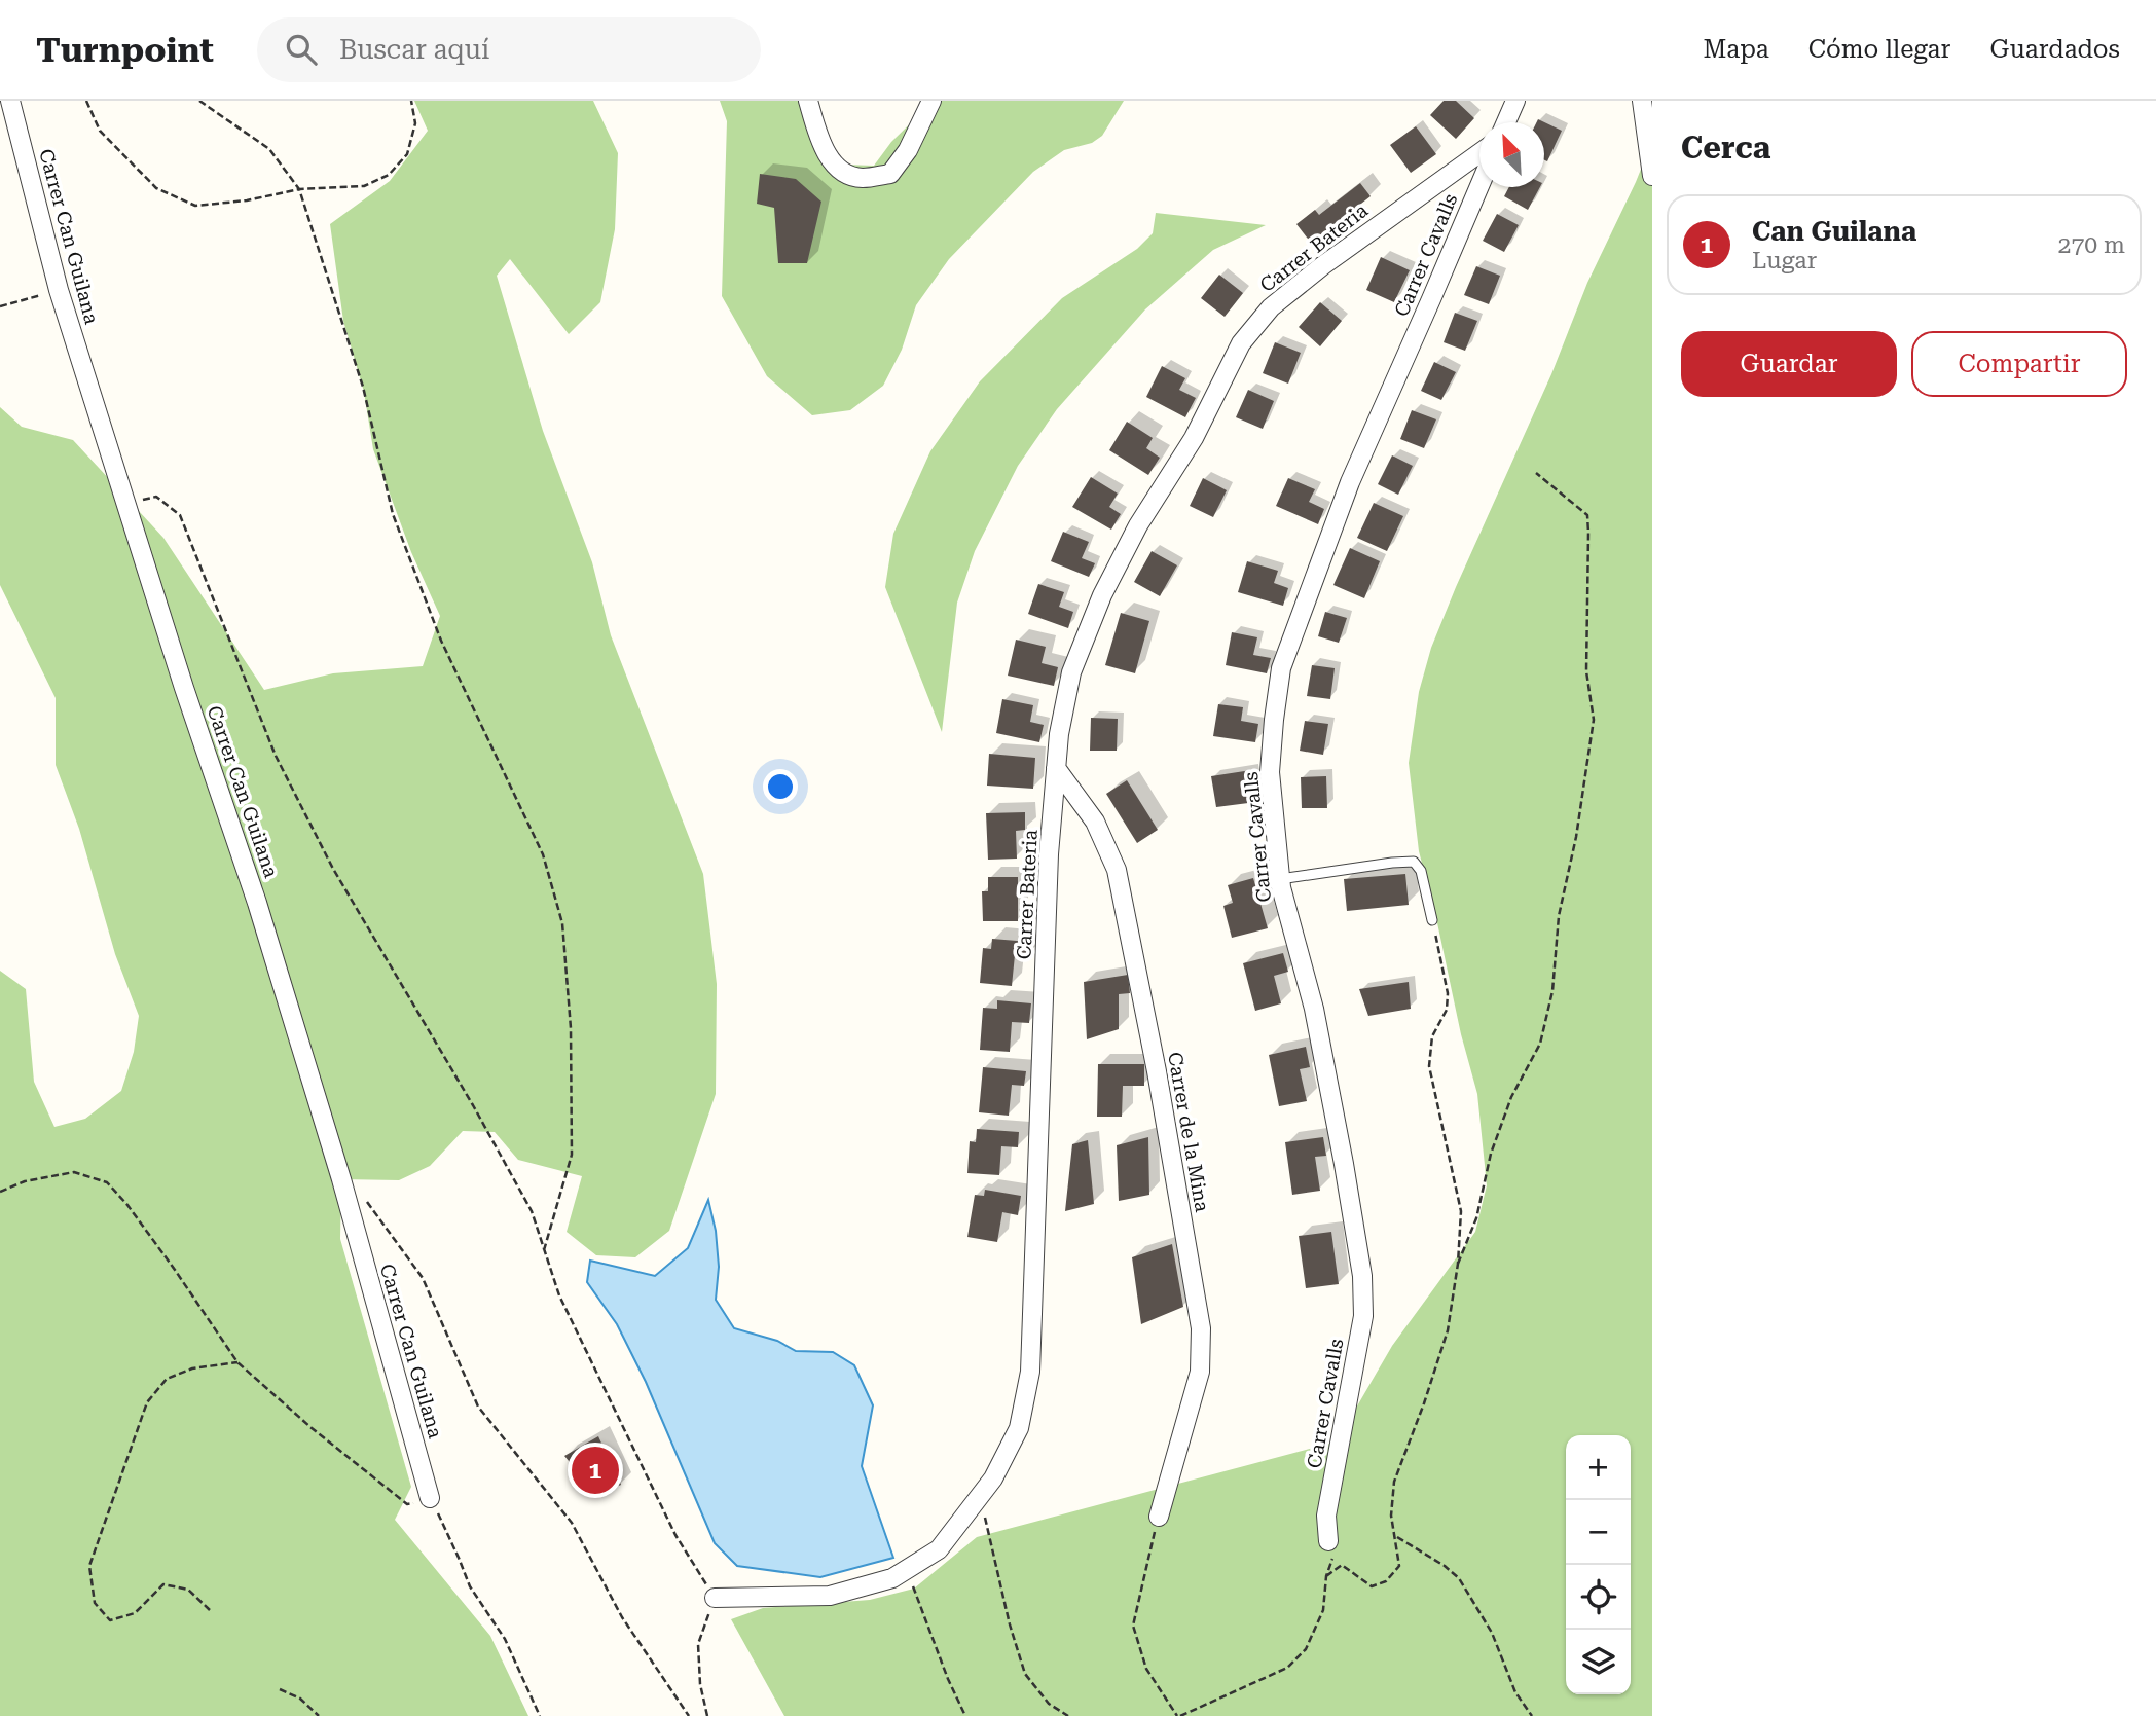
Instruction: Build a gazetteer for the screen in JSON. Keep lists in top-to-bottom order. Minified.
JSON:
{"streets":{"street":["Carrer Can Guilana","Carrer Bateria","Carrer Cavalls","Carrer de la Mina"]},"crossings":[["Carrer Bateria","Carrer de la Mina"]],"north":"top left","page":{"header":"Turnpoint","search":"Buscar aquí","nav":["Mapa","Cómo llegar","Guardados"],"heading":"Cerca","list":[{"mark":"1","name":"Can Guilana","note":"Lugar","value":"270 m"}],"buttons":["Guardar","Compartir"],"map_buttons":["+","−"],"pins":"1"}}
